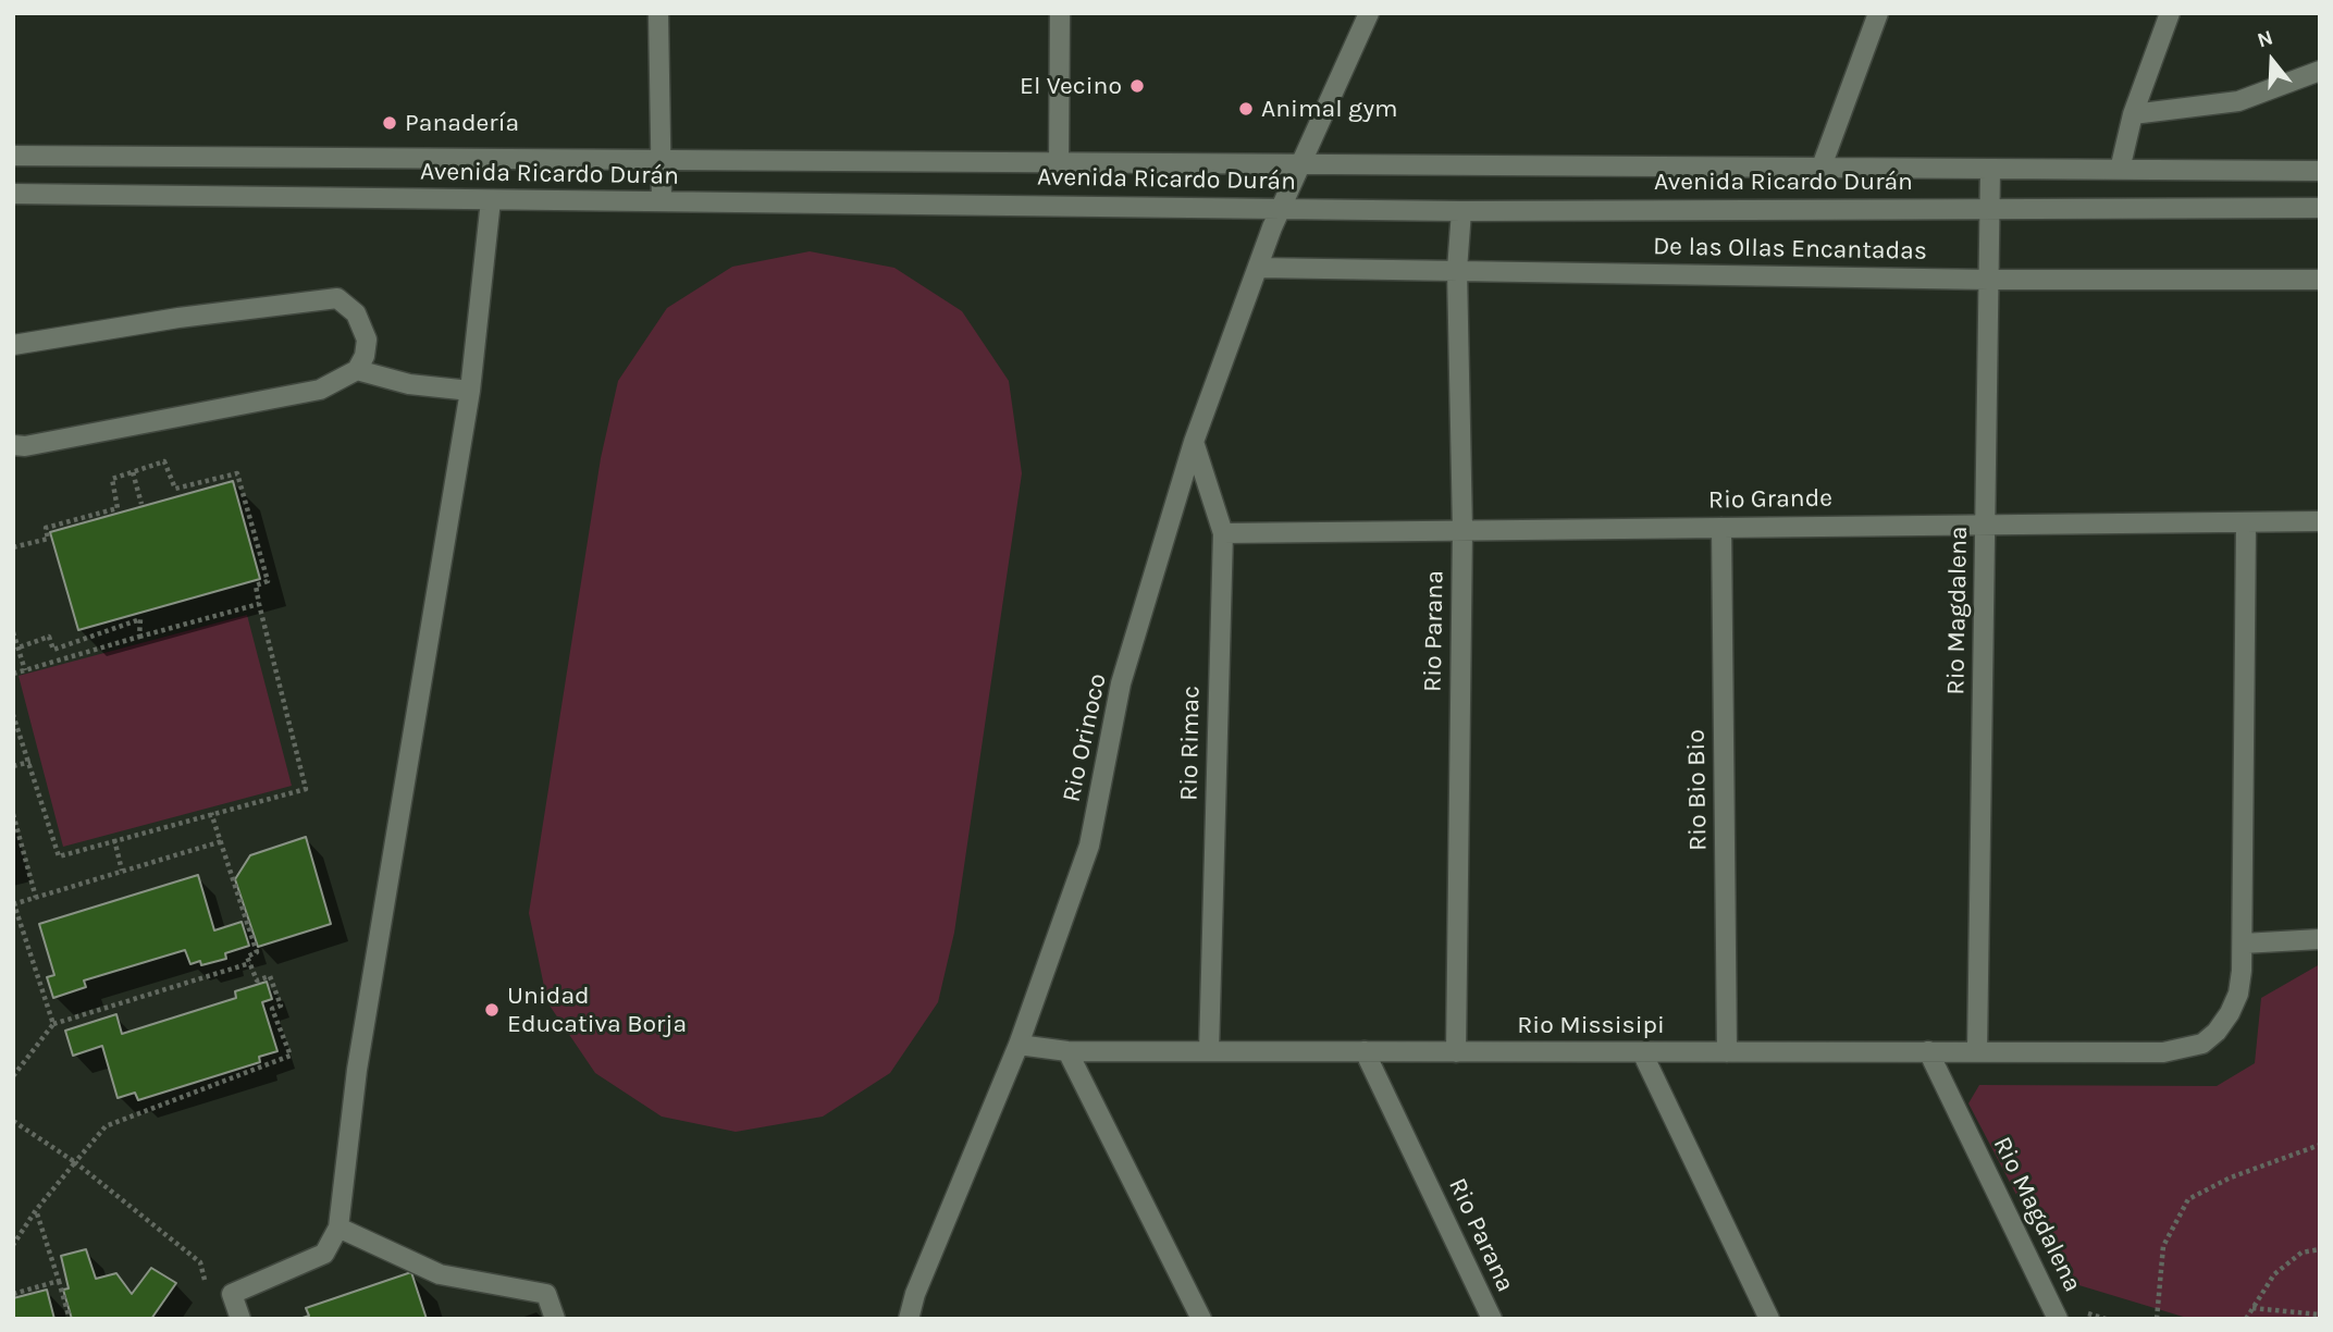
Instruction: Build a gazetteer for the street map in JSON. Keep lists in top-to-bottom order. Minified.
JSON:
{"streets":{"street":["Avenida Ricardo Durán","De las Ollas Encantadas","Rio Grande","Rio Magdalena","Rio Parana","Rio Orinoco","Rio Rimac","Rio Bio Bio","Rio Missisipi"]},"crossings":[["Avenida Ricardo Durán","Rio Magdalena"],["Avenida Ricardo Durán","Rio Parana"],["Avenida Ricardo Durán","Rio Orinoco"],["De las Ollas Encantadas","Rio Magdalena"],["De las Ollas Encantadas","Rio Parana"],["De las Ollas Encantadas","Rio Orinoco"],["Rio Grande","Rio Magdalena"],["Rio Grande","Rio Parana"],["Rio Grande","Rio Rimac"],["Rio Grande","Rio Bio Bio"],["Rio Grande","Rio Missisipi"],["Rio Magdalena","Rio Missisipi"],["Rio Parana","Rio Missisipi"],["Rio Orinoco","Rio Rimac"],["Rio Orinoco","Rio Missisipi"],["Rio Rimac","Rio Missisipi"],["Rio Bio Bio","Rio Missisipi"]],"places":["El Vecino","Animal gym","Panadería","Unidad Educativa Borja"],"north":"top"}
